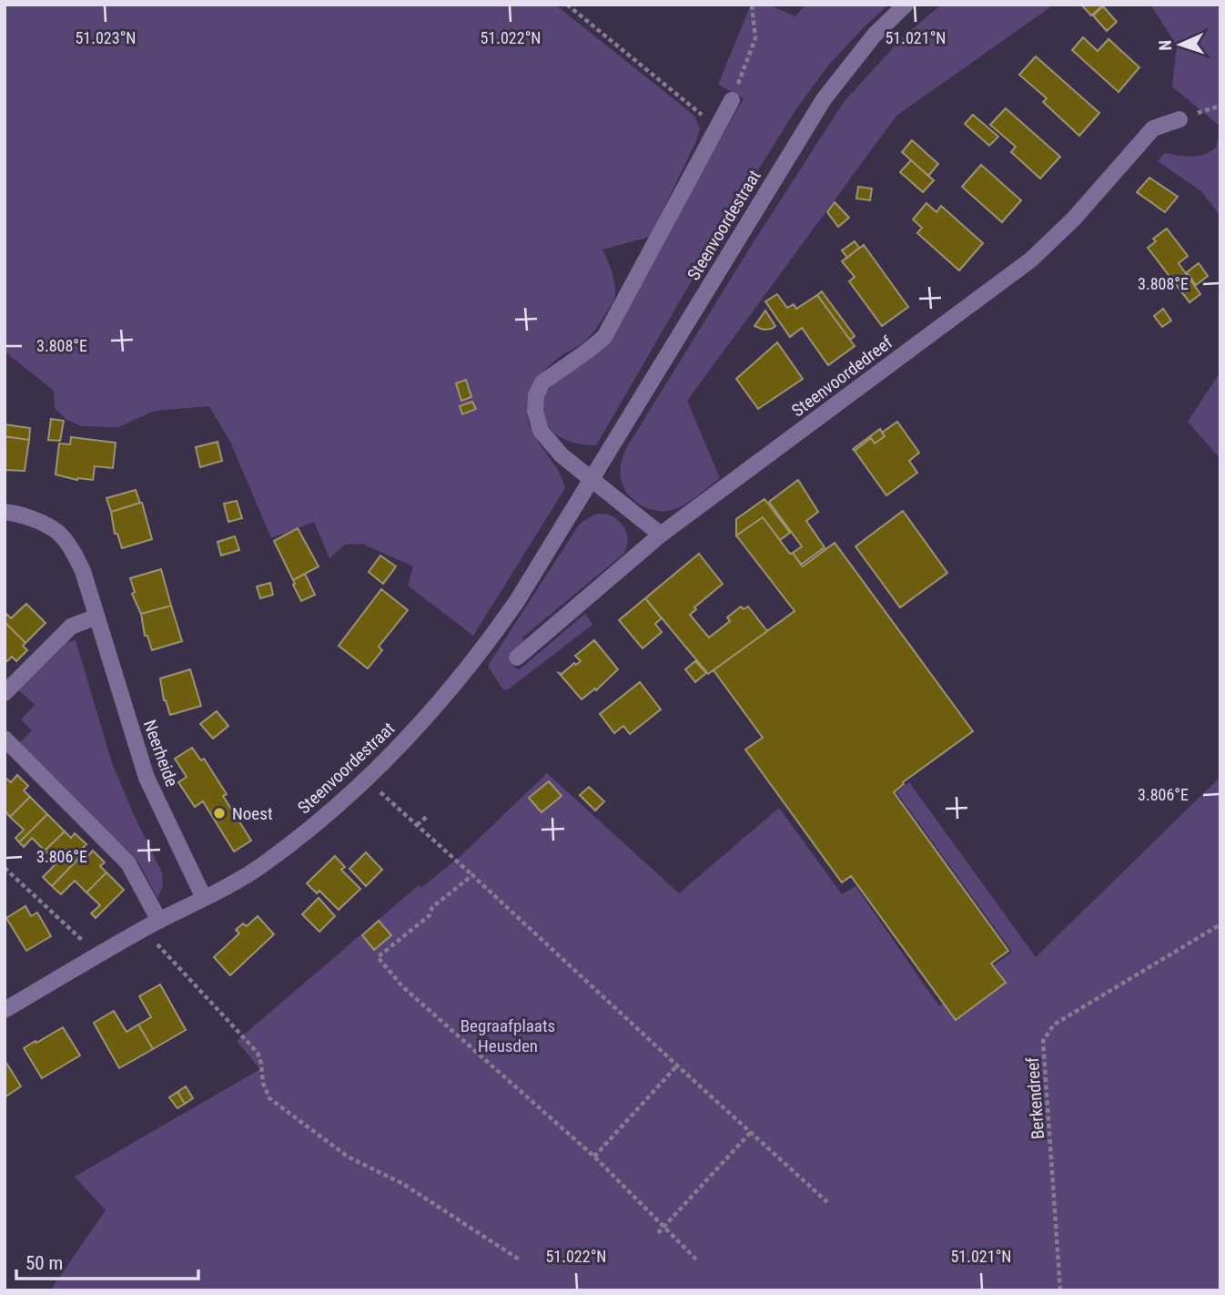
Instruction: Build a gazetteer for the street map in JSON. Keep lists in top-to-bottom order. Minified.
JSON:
{"streets":{"street":["Steenvoordestraat","Steenvoordedreef","Neerheide"],"path":["Berkendreef"]},"crossings":[["Steenvoordestraat","Neerheide"]],"parks":["Begraafplaats Heusden"],"places":["Noest"],"scale_bar":"50 m","north":"left","coordinates":["51.023°N","51.022°N","51.021°N","3.808°E","3.806°E"]}
